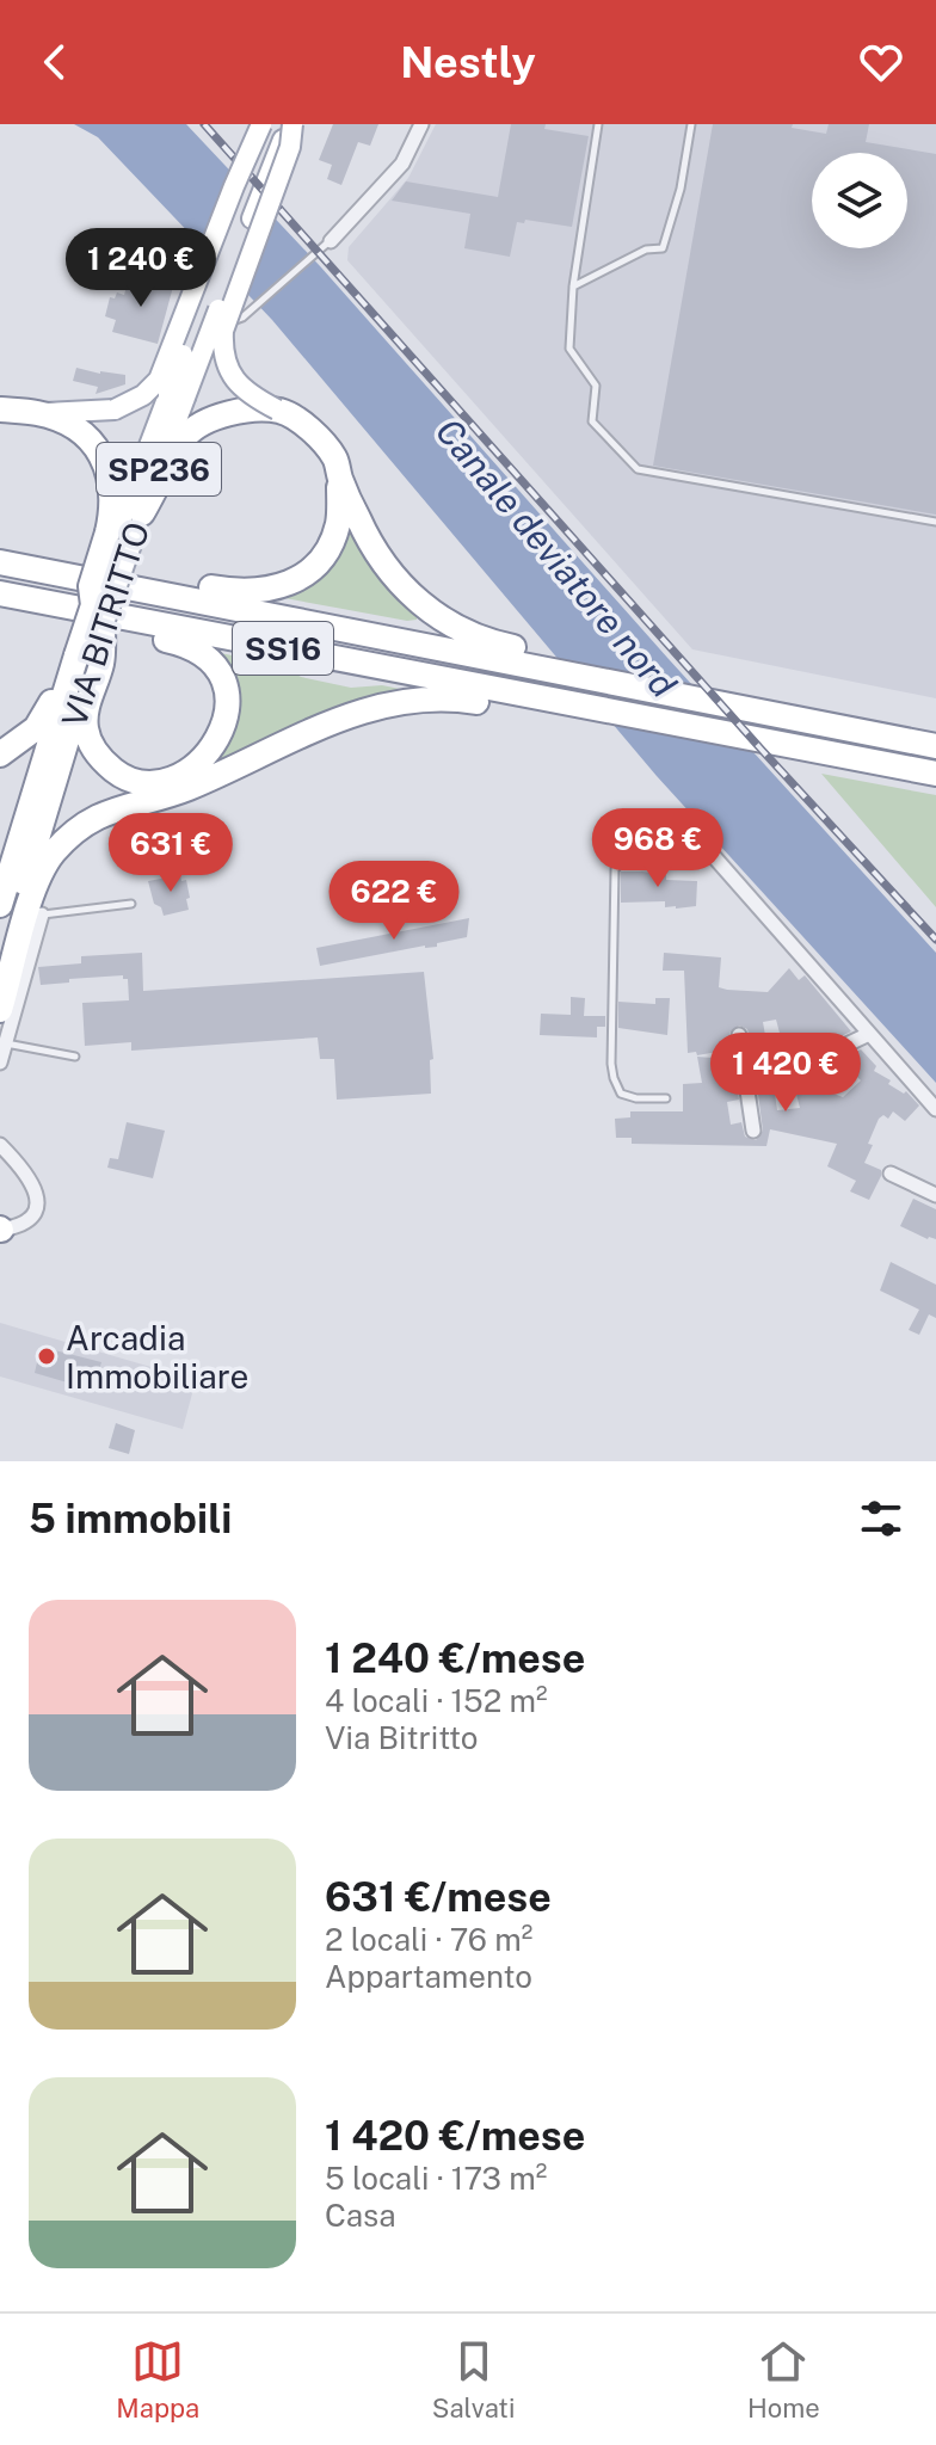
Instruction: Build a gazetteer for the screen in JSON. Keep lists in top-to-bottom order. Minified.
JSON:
{"streets":{"highway":["VIA BITRITTO","SS16"],"main road":["SP236"]},"crossings":[["VIA BITRITTO","SS16"]],"water":["Canale deviatore nord"],"places":["Arcadia Immobiliare"],"page":{"header":"Nestly","price":["1 240 €","968 €","631 €","622 €","1 420 €"],"heading":"5 immobili","list":[{"name":"1 240 €/mese","note":"4 locali · 152 m² · Via Bitritto"},{"name":"631 €/mese","note":"2 locali · 76 m² · Appartamento"},{"name":"1 420 €/mese","note":"5 locali · 173 m² · Casa"}],"tabs":["Mappa","Salvati","Home"]}}
